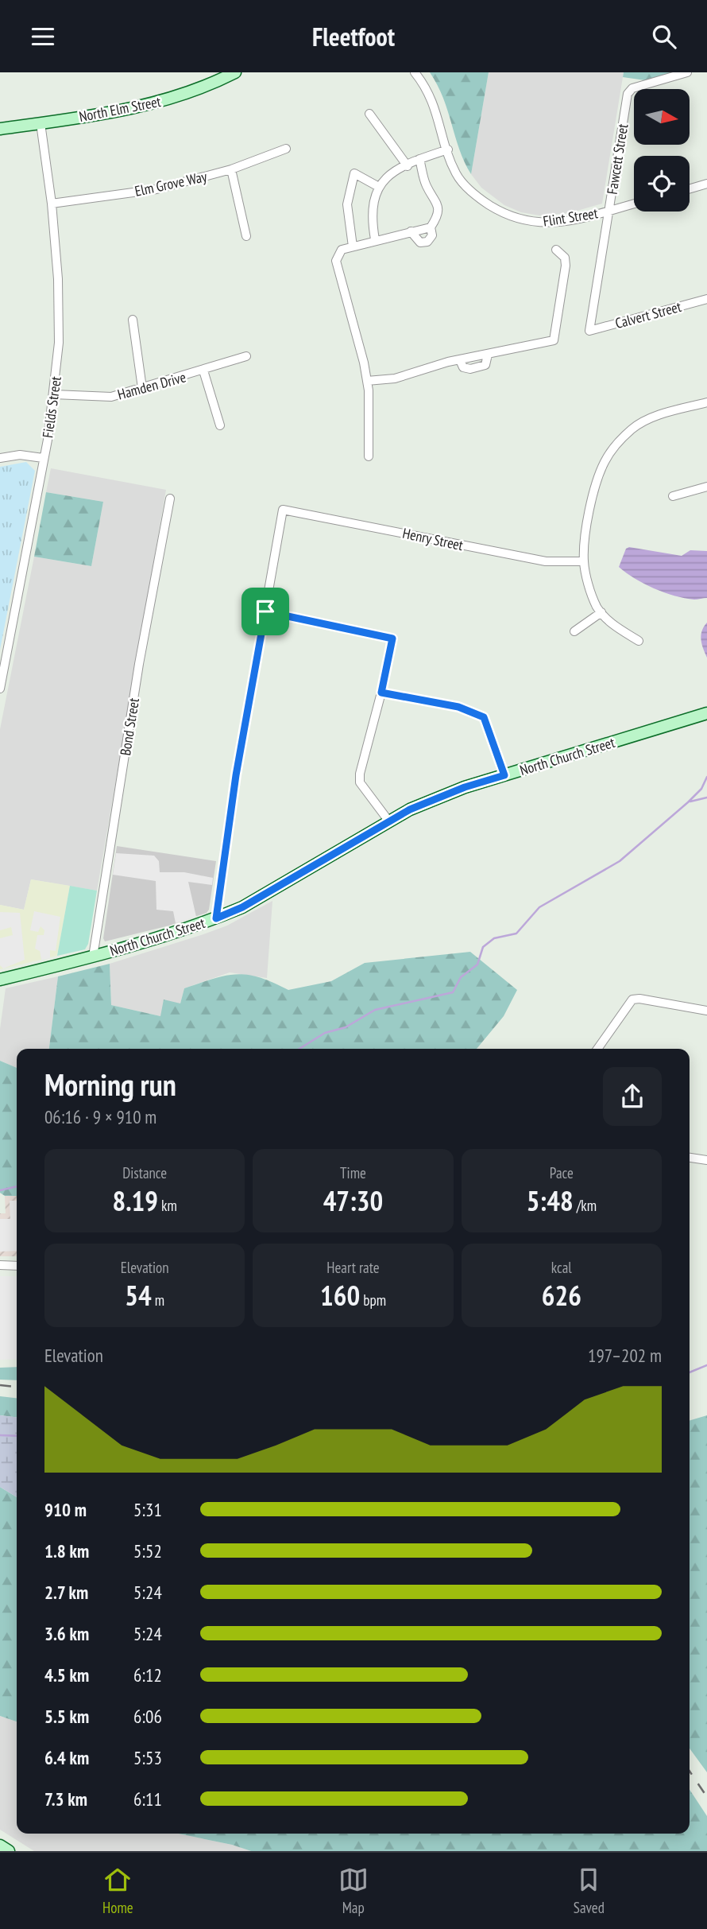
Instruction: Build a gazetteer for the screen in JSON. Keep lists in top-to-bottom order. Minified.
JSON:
{"streets":{"main road":["North Elm Street","North Church Street"],"street":["Fawcett Street","Elm Grove Way","Flint Street","Calvert Street","Hamden Drive","Fields Street","Henry Street","Bond Street"]},"crossings":[["North Elm Street","Fields Street"],["Fawcett Street","Flint Street"],["Fawcett Street","Calvert Street"],["Elm Grove Way","Fields Street"],["Hamden Drive","Fields Street"],["Bond Street","North Church Street"]],"north":"right","page":{"header":"Fleetfoot","heading":["Morning run","06:16 · 9 × 910 m"],"stats":[["Distance","8.19 km"],["Time","47:30"],["Pace","5:48 /km"],["Elevation","54 m"],["Heart rate","160 bpm"],["kcal","626"]],"chart":["Elevation","197–202 m"],"list":[{"name":"910 m","note":"5:31"},{"name":"1.8 km","note":"5:52"},{"name":"2.7 km","note":"5:24"},{"name":"3.6 km","note":"5:24"},{"name":"4.5 km","note":"6:12"},{"name":"5.5 km","note":"6:06"},{"name":"6.4 km","note":"5:53"},{"name":"7.3 km","note":"6:11"}],"tabs":["Home","Map","Saved"]}}
